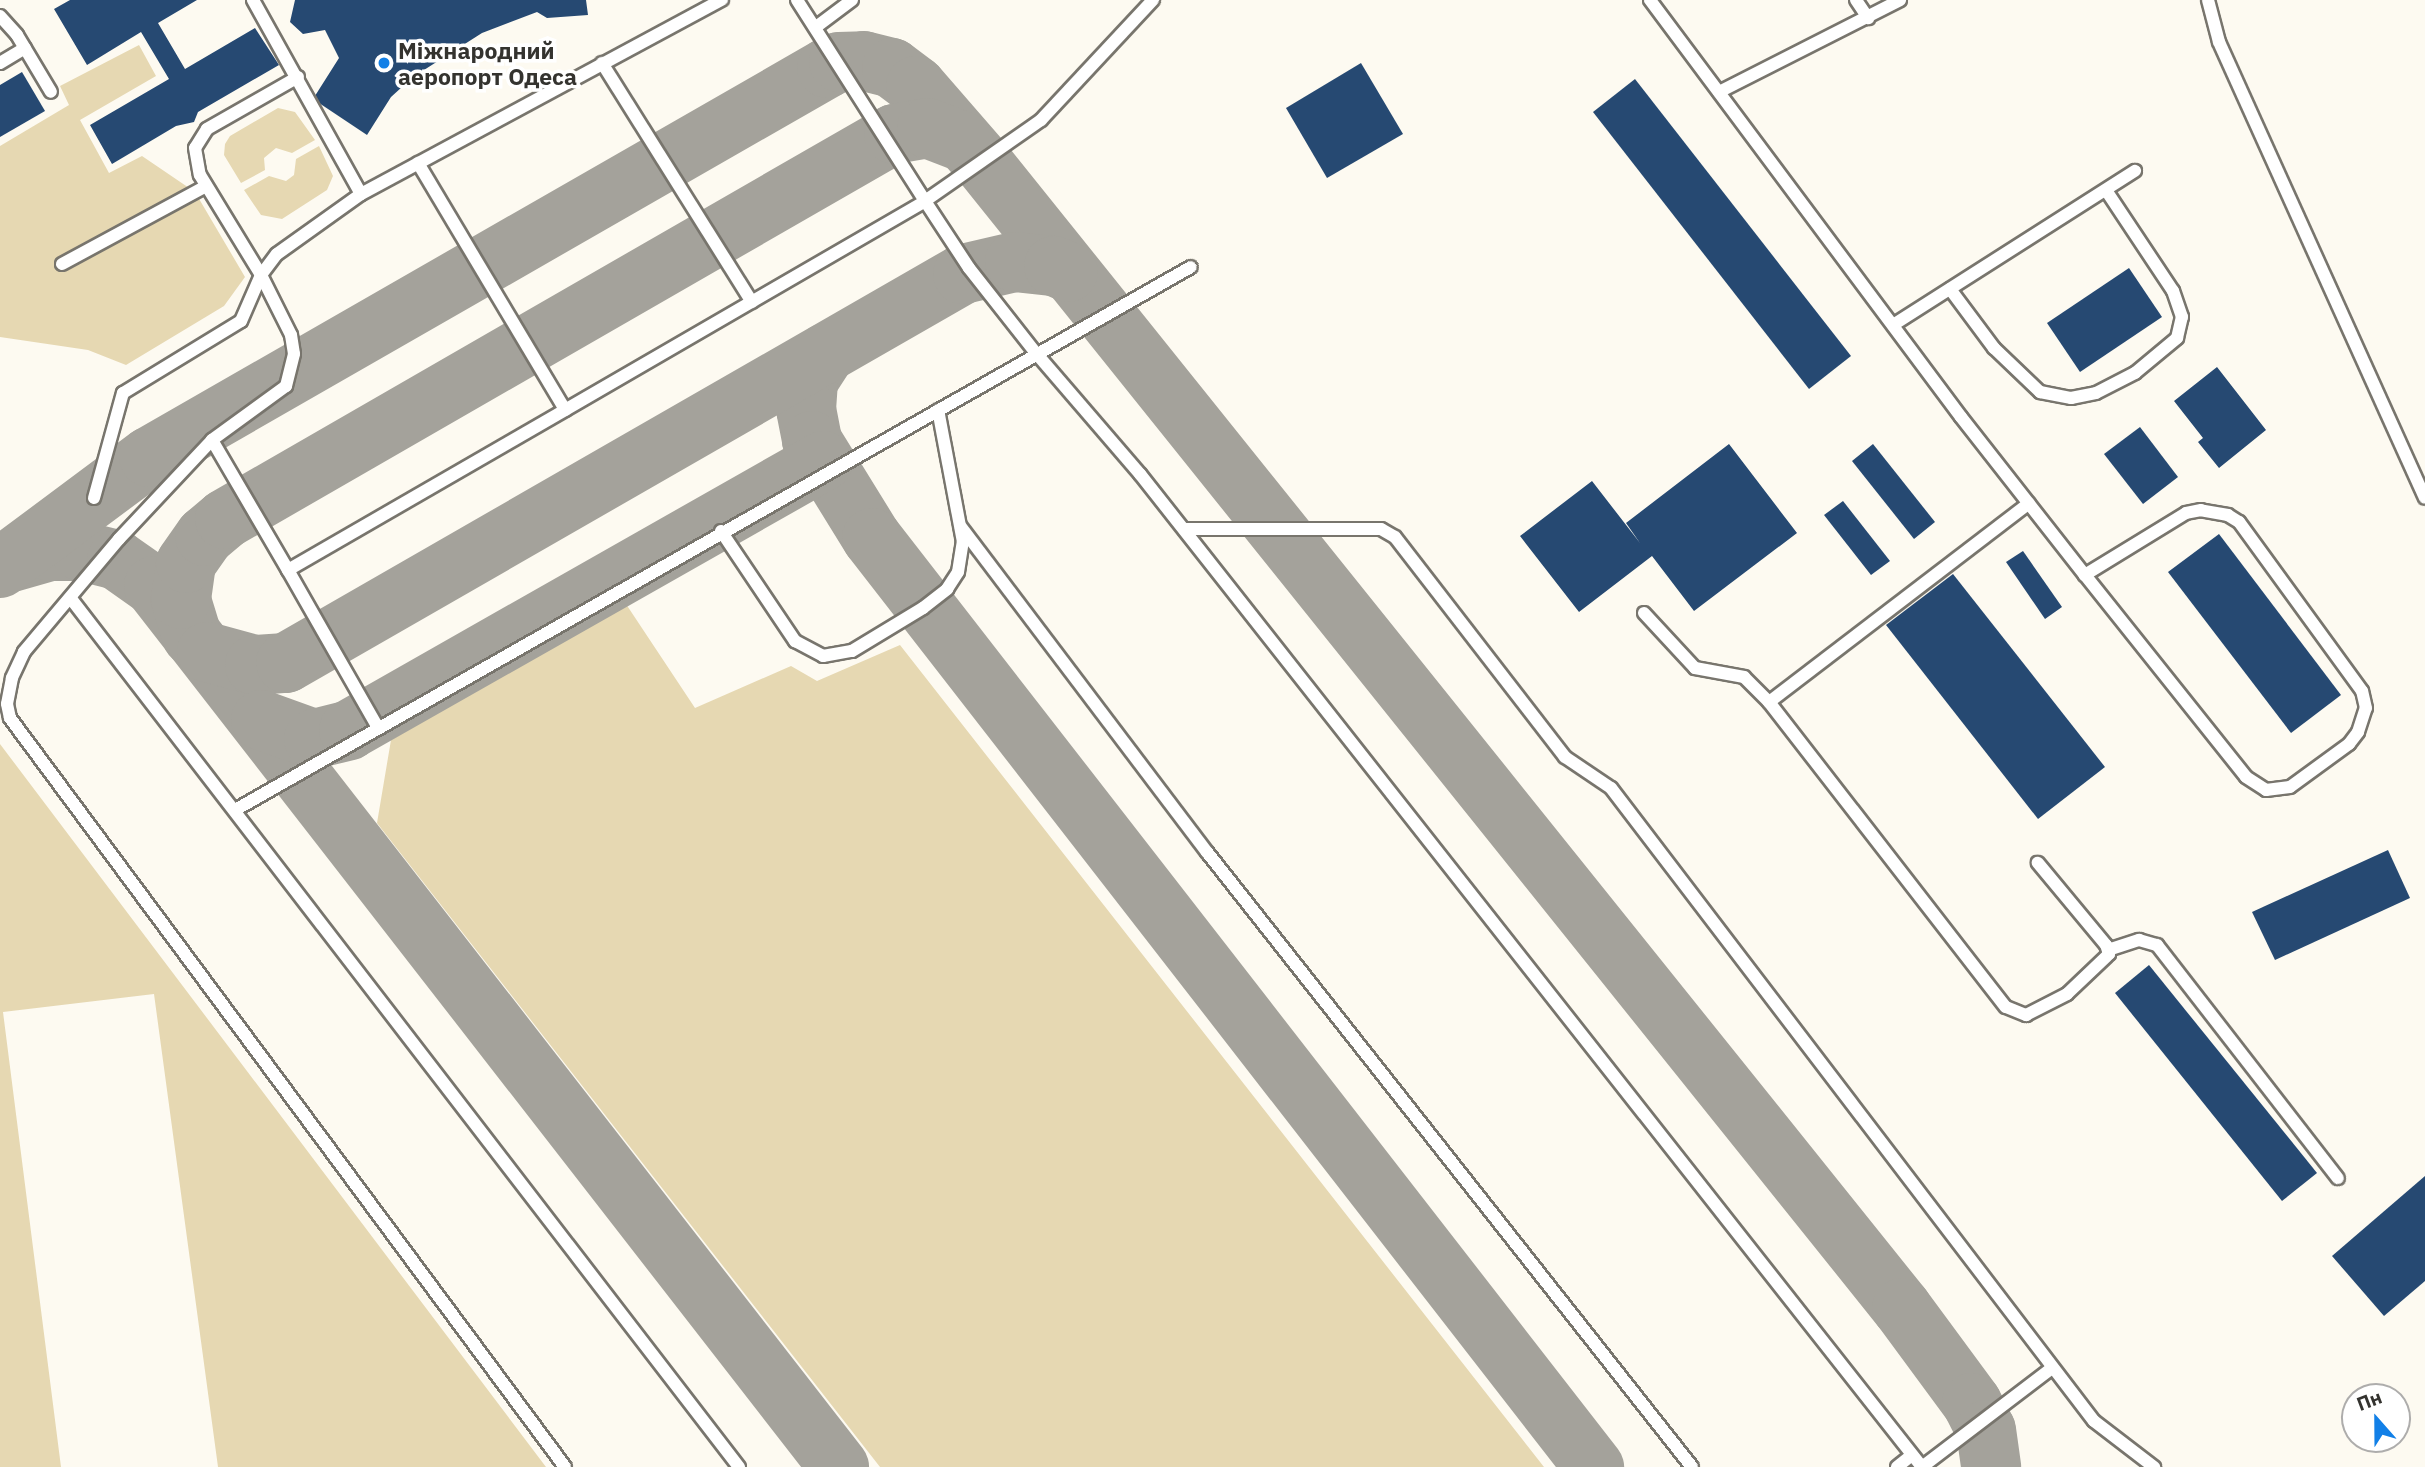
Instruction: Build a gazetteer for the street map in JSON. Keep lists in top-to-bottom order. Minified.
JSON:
{"places":["Міжнародний аеропорт Одеса"],"north":"top"}
